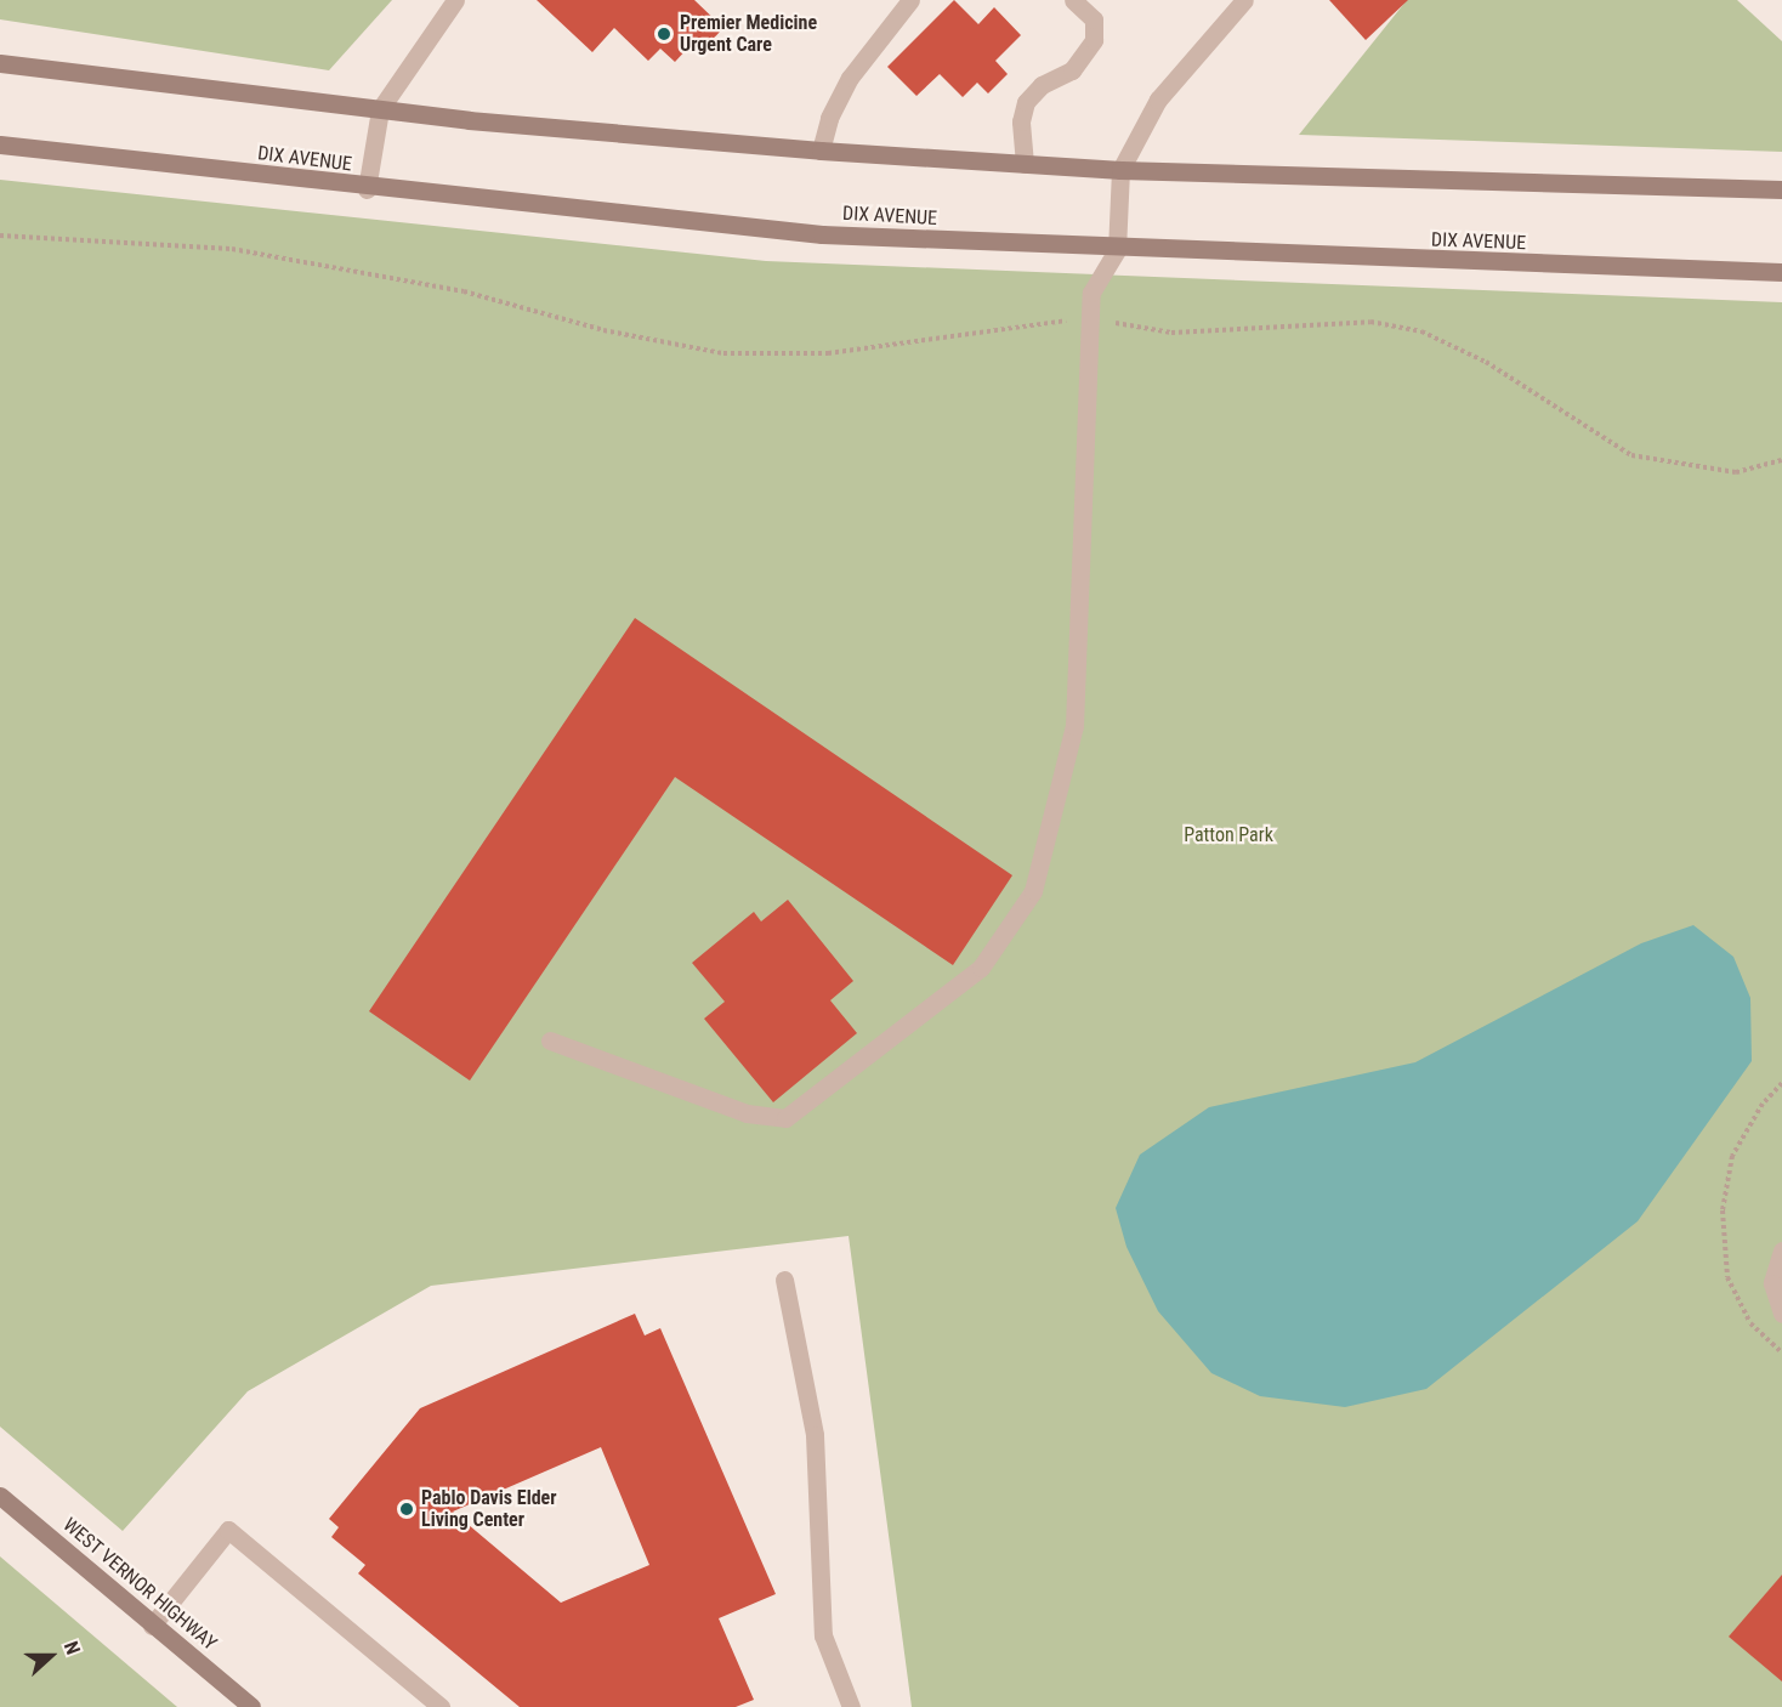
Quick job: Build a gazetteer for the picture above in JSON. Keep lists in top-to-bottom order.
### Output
{
  "streets": {
    "street": ["DIX AVENUE", "WEST VERNOR HIGHWAY"]
  },
  "parks": ["Patton Park"],
  "places": ["Premier Medicine Urgent Care", "Pablo Davis Elder Living Center"],
  "north": "right"
}
